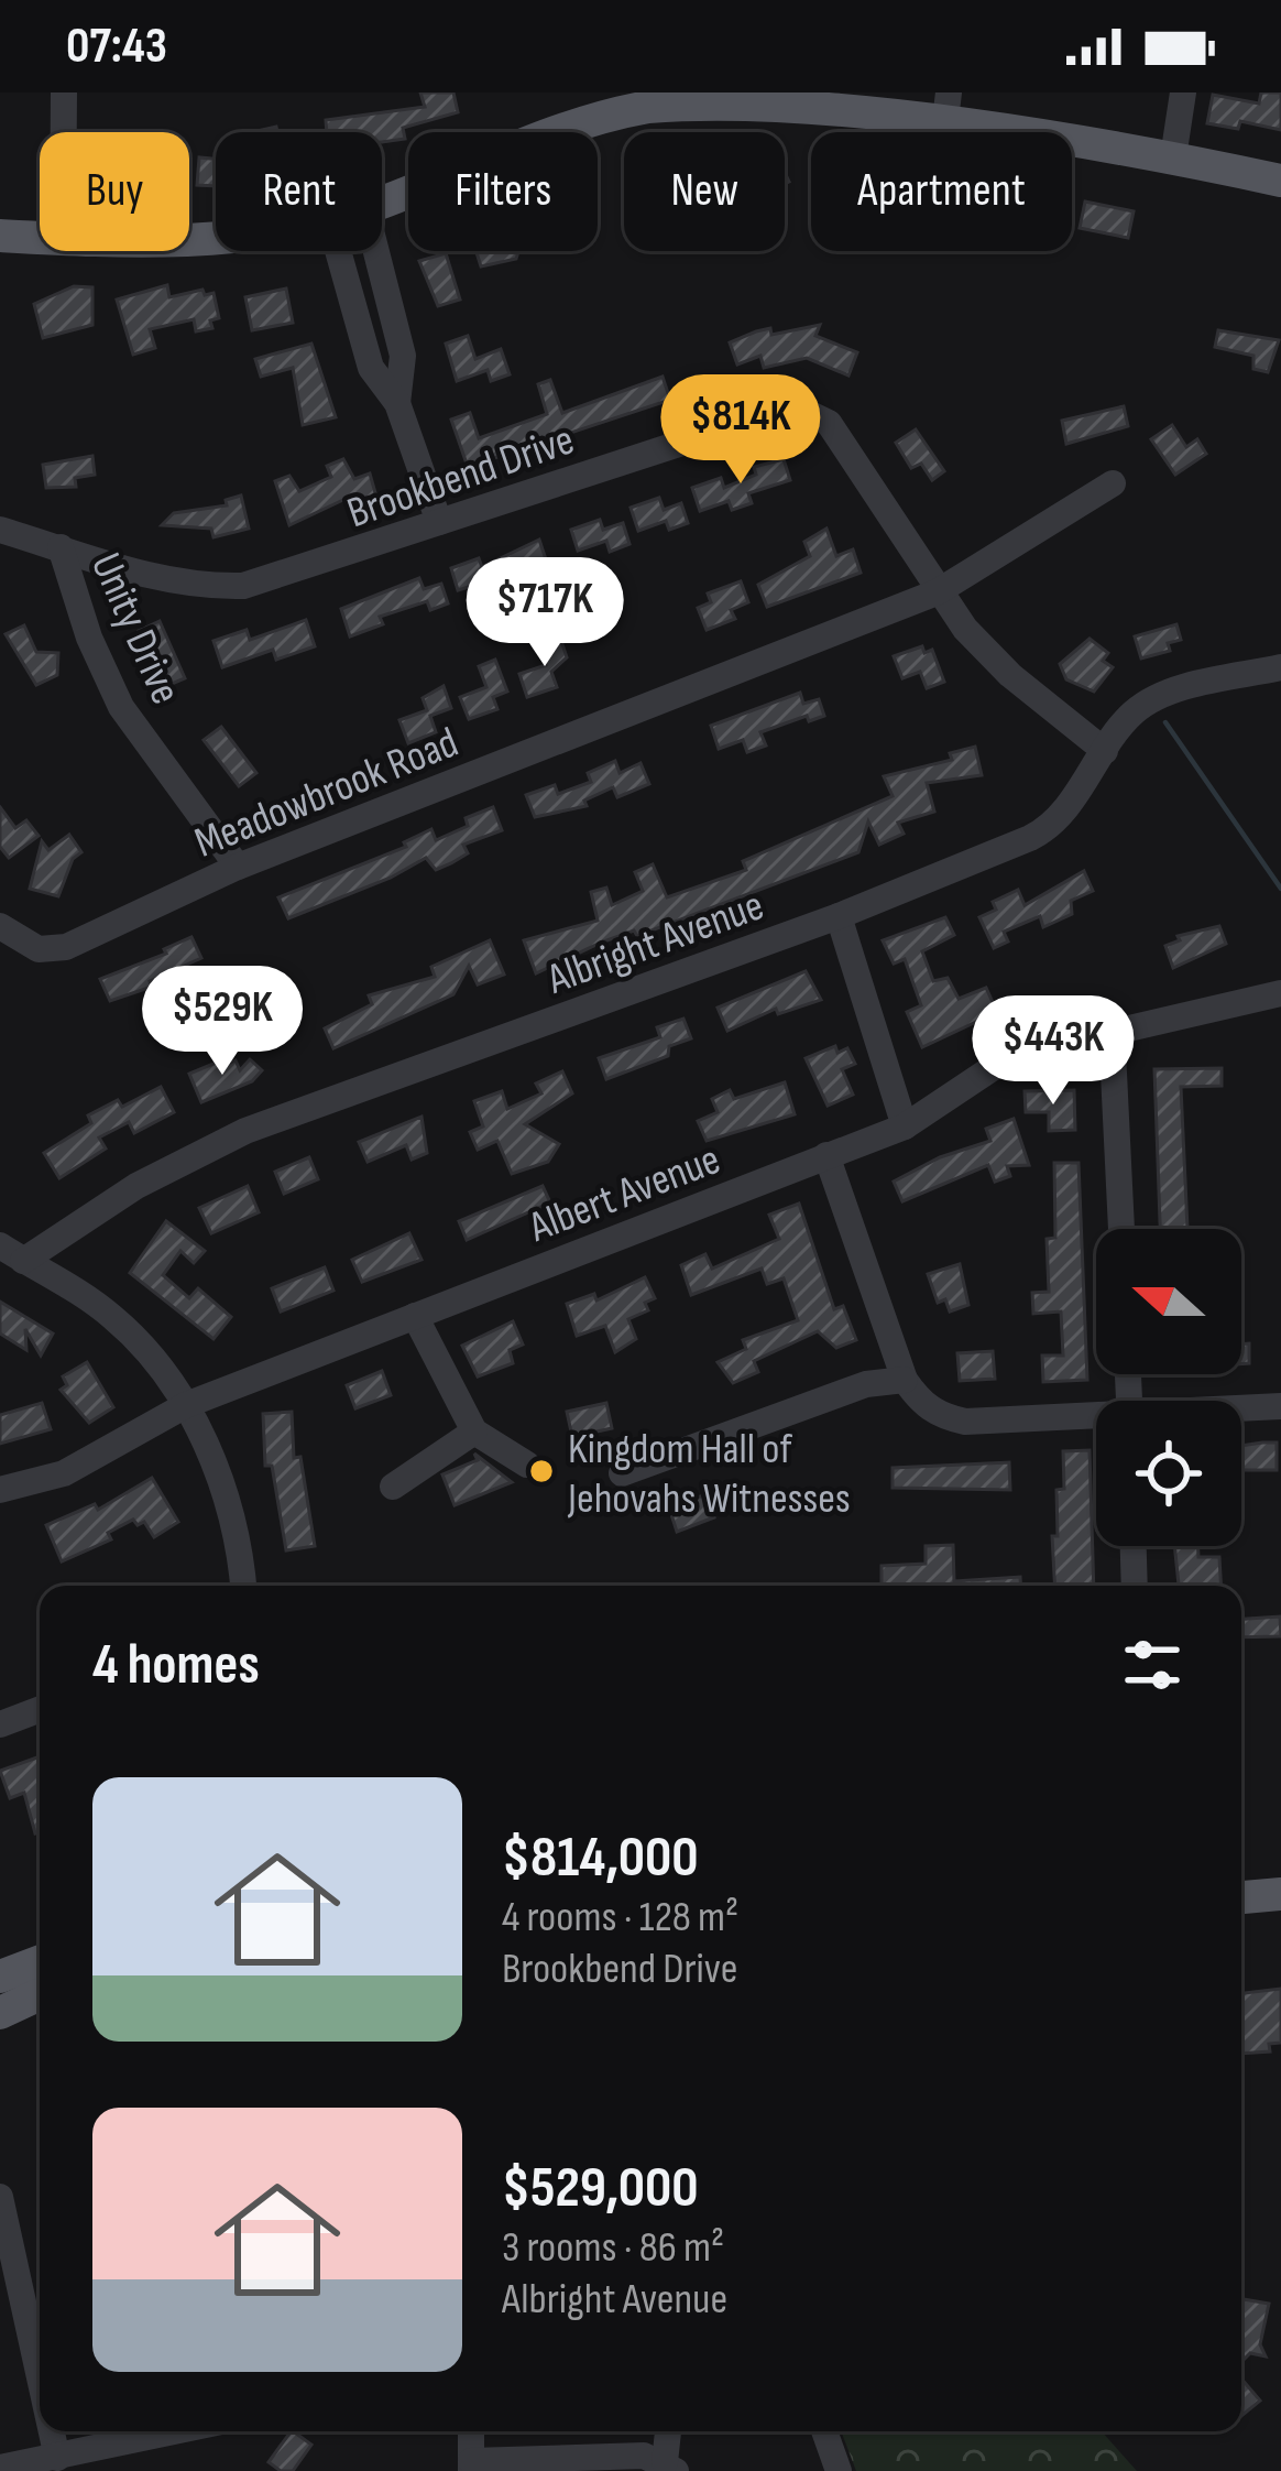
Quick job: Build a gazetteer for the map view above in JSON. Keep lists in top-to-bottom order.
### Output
{
  "streets": {
    "street": [
      "Brookbend Drive",
      "Unity Drive",
      "Meadowbrook Road",
      "Albright Avenue",
      "Albert Avenue"
    ]
  },
  "crossings": [
    ["Brookbend Drive", "Unity Drive"],
    ["Brookbend Drive", "Meadowbrook Road"],
    ["Brookbend Drive", "Albright Avenue"],
    ["Unity Drive", "Meadowbrook Road"]
  ],
  "places": ["Kingdom Hall of Jehovahs Witnesses"],
  "north": "left",
  "page": {
    "status": "07:43",
    "chip": [
      "Buy",
      "Rent",
      "Filters",
      "New",
      "Apartment"
    ],
    "price": [
      "$814K",
      "$717K",
      "$529K",
      "$443K"
    ],
    "heading": "4 homes",
    "list": [
      {
        "name": "$814,000",
        "note": "4 rooms · 128 m² · Brookbend Drive"
      },
      {
        "name": "$529,000",
        "note": "3 rooms · 86 m² · Albright Avenue"
      }
    ]
  }
}
